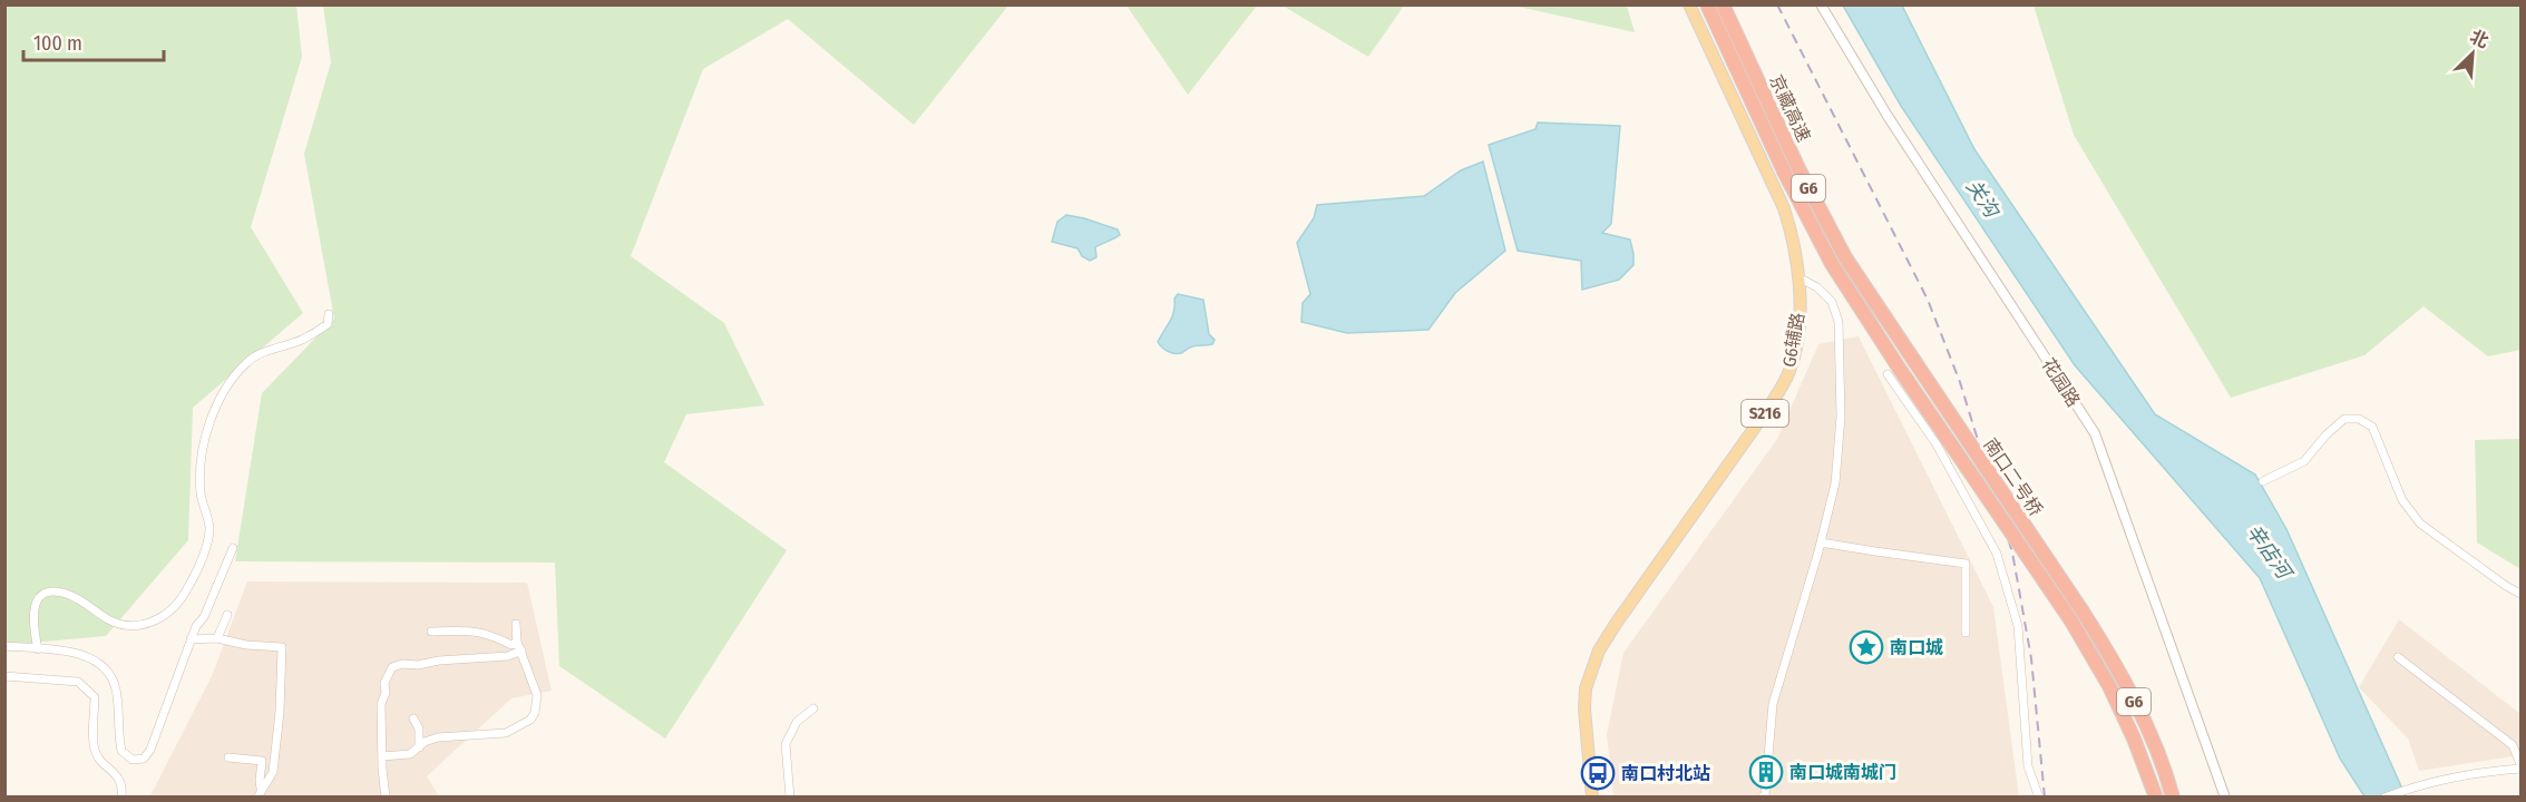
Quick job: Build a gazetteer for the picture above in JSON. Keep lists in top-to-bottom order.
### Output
{
  "streets": {
    "highway": ["京藏高速", "G6", "南口二号桥"],
    "main road": ["G6辅路", "S216"],
    "street": ["花园路"]
  },
  "crossings": [
    ["京藏高速", "南口二号桥"],
    ["G6", "南口二号桥"]
  ],
  "water": ["关沟", "辛店河"],
  "places": {
    "place": ["南口城"],
    "building": ["南口城南城门"],
    "bus stop": ["南口村北站"]
  },
  "scale_bar": "100 m",
  "north": "top right"
}
